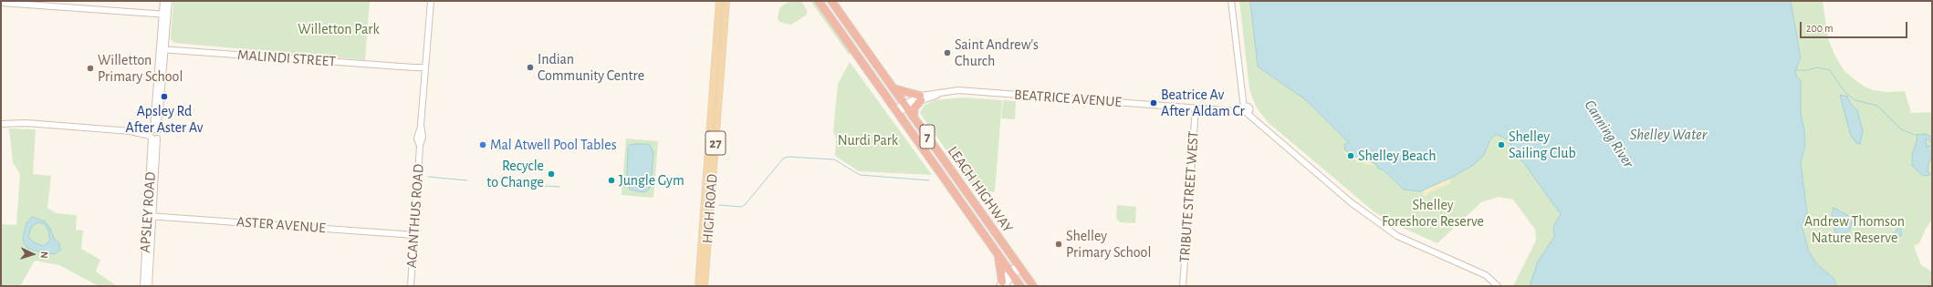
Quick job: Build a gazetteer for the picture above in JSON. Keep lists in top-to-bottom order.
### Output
{
  "streets": {
    "highway": ["7", "LEACH HIGHWAY"],
    "main road": ["27", "HIGH ROAD"],
    "street": [
      "MALINDI STREET",
      "BEATRICE AVENUE",
      "TRIBUTE STREET WEST",
      "APSLEY ROAD",
      "ACANTHUS ROAD",
      "ASTER AVENUE"
    ]
  },
  "crossings": [
    ["MALINDI STREET", "APSLEY ROAD"],
    ["MALINDI STREET", "ACANTHUS ROAD"],
    ["BEATRICE AVENUE", "LEACH HIGHWAY"],
    ["BEATRICE AVENUE", "TRIBUTE STREET WEST"],
    ["APSLEY ROAD", "ASTER AVENUE"],
    ["ACANTHUS ROAD", "ASTER AVENUE"]
  ],
  "water": ["Canning River", "Shelley Water"],
  "parks": [
    "Willetton Park",
    "Nurdi Park",
    "Shelley Foreshore Reserve",
    "Andrew Thomson Nature Reserve"
  ],
  "places": [
    "Saint Andrew's Church",
    "Indian Community Centre",
    "Willetton Primary School",
    "Apsley Rd After Aster Av",
    "Beatrice Av After Aldam Cr",
    "Mal Atwell Pool Tables",
    "Shelley Sailing Club",
    "Shelley Beach",
    "Recycle to Change",
    "Jungle Gym",
    "Shelley Primary School"
  ],
  "scale_bar": "200 m",
  "north": "right"
}
